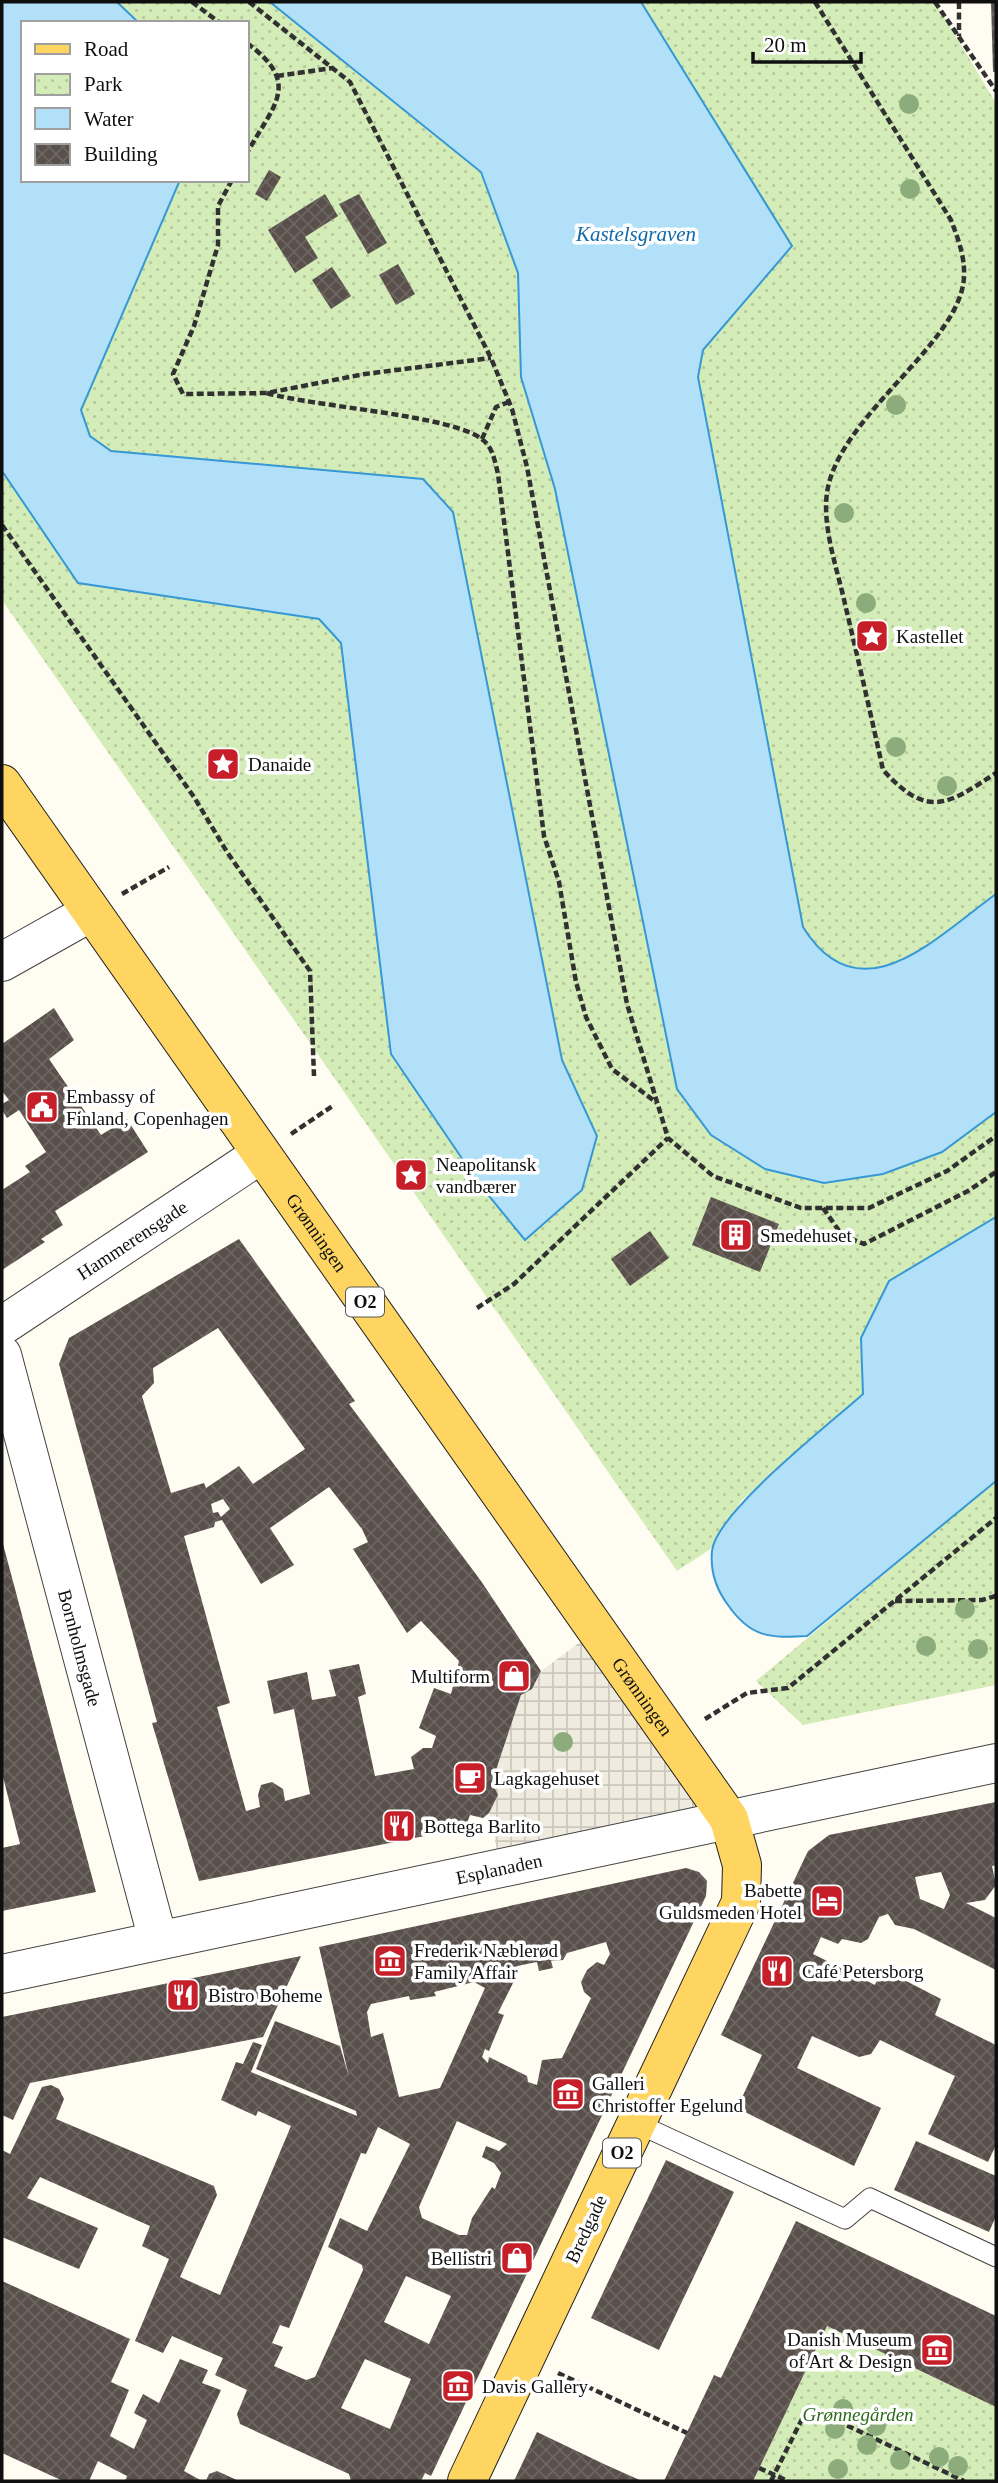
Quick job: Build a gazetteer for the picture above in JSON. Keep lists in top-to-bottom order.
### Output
{
  "streets": {
    "main road": ["Grønningen", "O2", "Bredgade"],
    "street": ["Hammerensgade", "Bornholmsgade", "Esplanaden"]
  },
  "crossings": [
    ["Grønningen", "Hammerensgade"],
    ["Grønningen", "Esplanaden"],
    ["Grønningen", "Bredgade"],
    ["Bornholmsgade", "Esplanaden"],
    ["Esplanaden", "Bredgade"]
  ],
  "water": ["Kastelsgraven"],
  "parks": ["Grønnegården"],
  "places": {
    "place": ["Kastellet", "Danaide", "Neapolitansk vandbærer"],
    "public building": ["Embassy of Finland, Copenhagen"],
    "building": ["Smedehuset"],
    "shop": ["Multiform", "Bellistri"],
    "cafe": ["Lagkagehuset"],
    "restaurant": ["Bottega Barlito", "Café Petersborg", "Bistro Boheme"],
    "hotel": ["Babette Guldsmeden Hotel"],
    "museum": [
      "Frederik Næblerød Family Affair",
      "Galleri Christoffer Egelund",
      "Danish Museum of Art & Design",
      "Davis Gallery"
    ]
  },
  "legend": [
    "Road",
    "Park",
    "Water",
    "Building"
  ],
  "scale_bar": "20 m"
}
